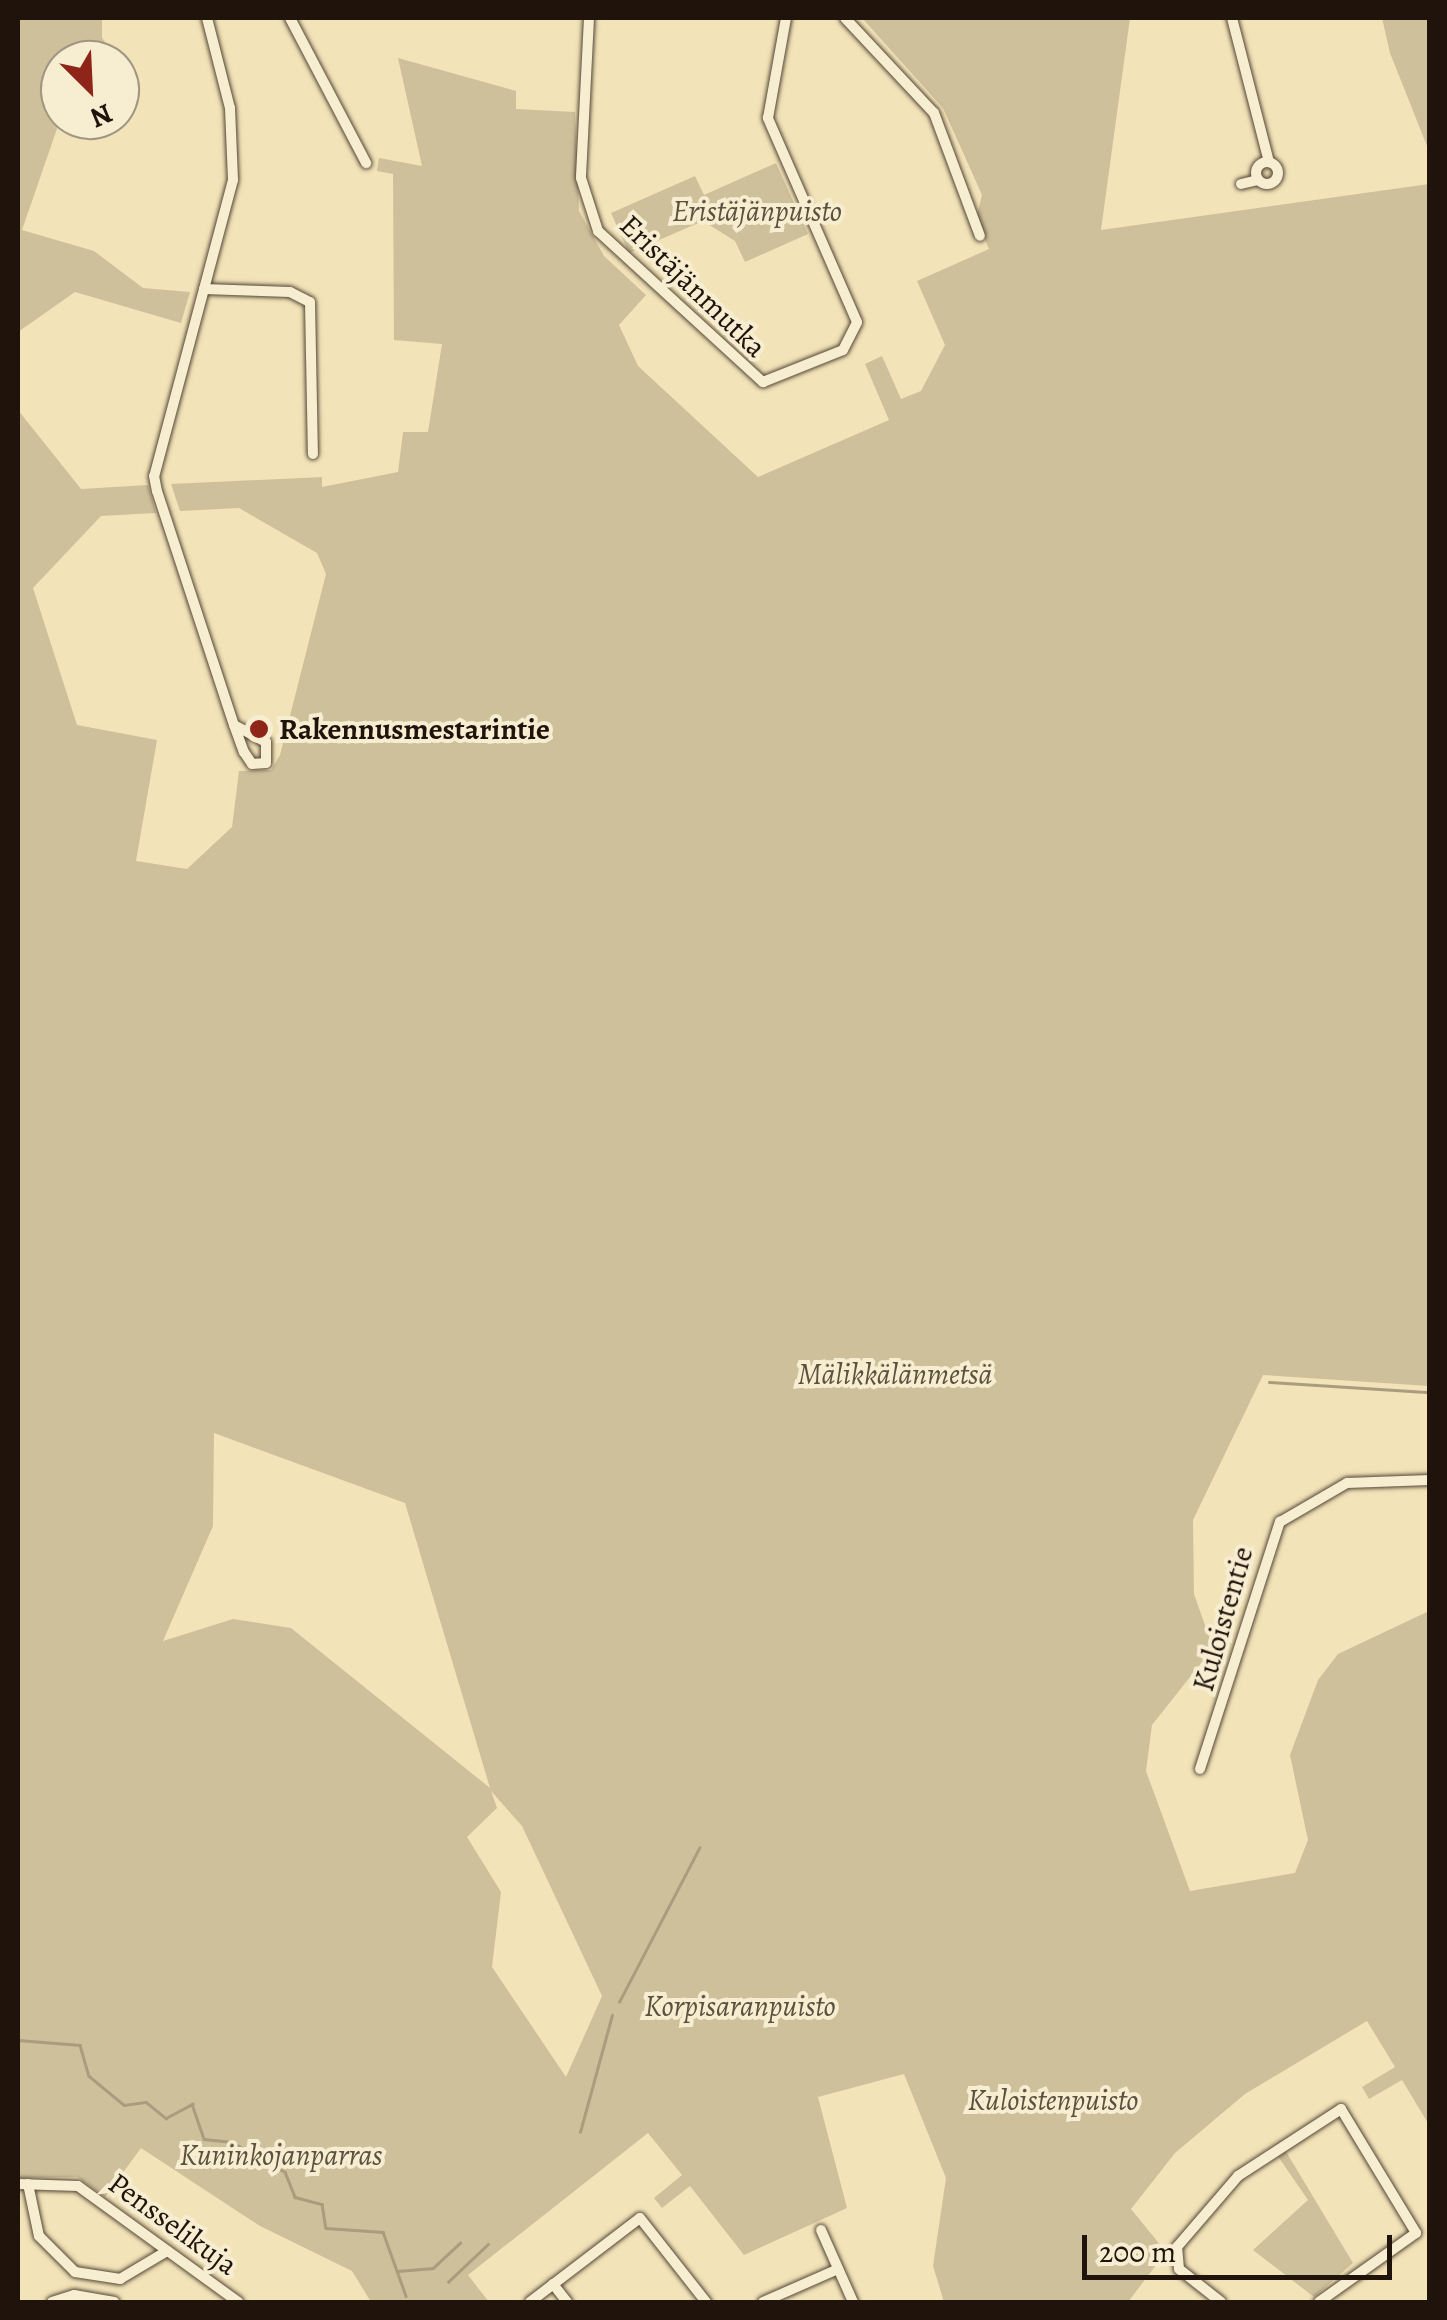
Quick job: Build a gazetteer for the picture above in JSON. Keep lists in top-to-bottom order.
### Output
{
  "streets": {
    "street": ["Eristäjänmutka", "Kuloistentie", "Pensselikuja"]
  },
  "parks": [
    "Eristäjänpuisto",
    "Mälikkälänmetsä",
    "Korpisaranpuisto",
    "Kuloistenpuisto",
    "Kuninkojanparras"
  ],
  "places": ["Rakennusmestarintie"],
  "scale_bar": "200 m",
  "north": "bottom right"
}
